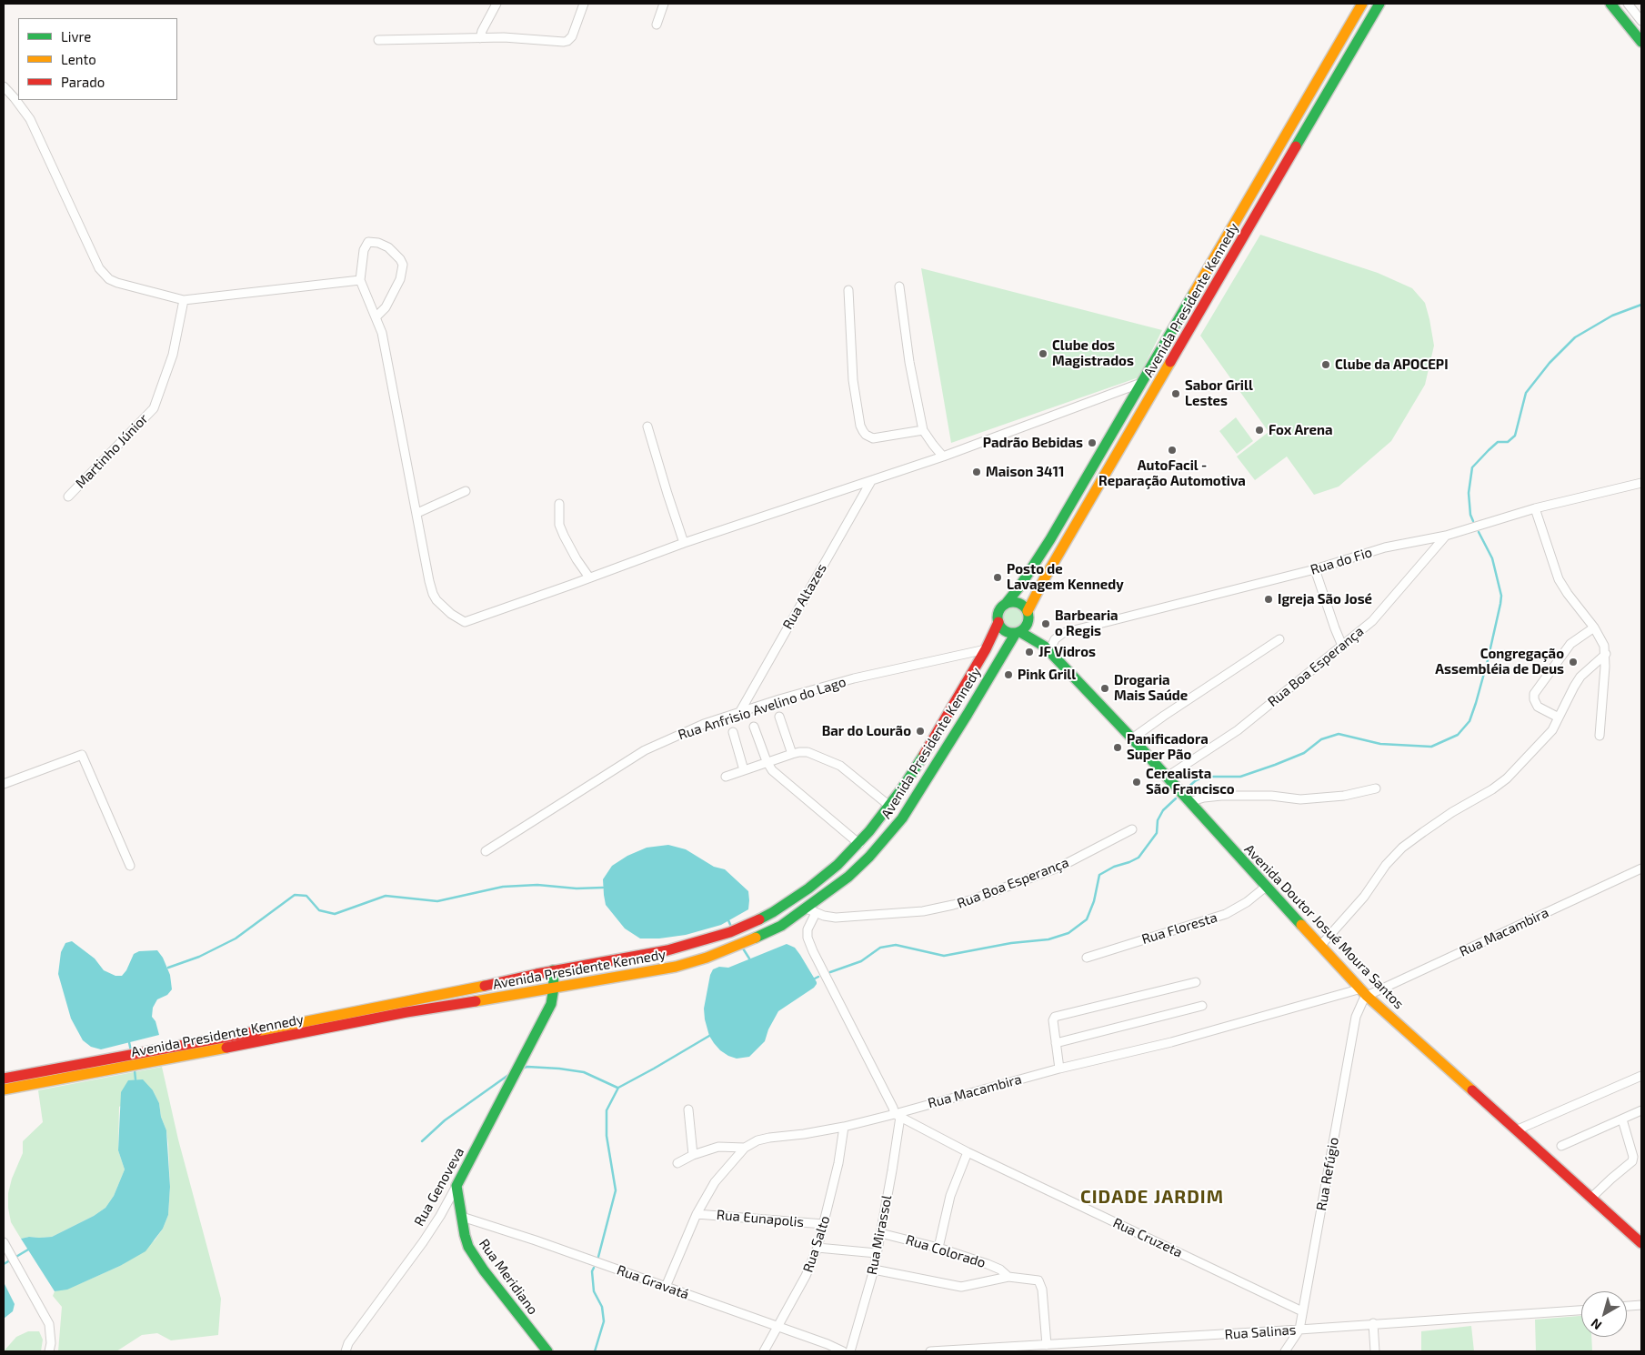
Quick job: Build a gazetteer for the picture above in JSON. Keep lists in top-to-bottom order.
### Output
{
  "streets": {
    "main road": [
      "Avenida Presidente Kennedy",
      "Avenida Doutor Josué Moura Santos",
      "Rua Genoveva",
      "Rua Meridiano"
    ],
    "street": [
      "Martinho Júnior",
      "Rua do Fio",
      "Rua Altazes",
      "Rua Boa Esperança",
      "Rua Anfrisio Avelino do Lago",
      "Rua Floresta",
      "Rua Macambira",
      "Rua Refúgio",
      "Rua Eunapolis",
      "Rua Mirassol",
      "Rua Cruzeta",
      "Rua Salto",
      "Rua Colorado",
      "Rua Gravatá",
      "Rua Salinas"
    ]
  },
  "crossings": [
    ["Avenida Presidente Kennedy", "Rua Boa Esperança"],
    ["Avenida Presidente Kennedy", "Rua Anfrisio Avelino do Lago"],
    ["Avenida Presidente Kennedy", "Rua Genoveva"],
    ["Rua do Fio", "Rua Boa Esperança"],
    ["Rua do Fio", "Avenida Doutor Josué Moura Santos"],
    ["Rua Altazes", "Rua Anfrisio Avelino do Lago"],
    ["Rua Boa Esperança", "Avenida Doutor Josué Moura Santos"],
    ["Avenida Doutor Josué Moura Santos", "Rua Floresta"],
    ["Avenida Doutor Josué Moura Santos", "Rua Macambira"],
    ["Avenida Doutor Josué Moura Santos", "Rua Refúgio"],
    ["Rua Macambira", "Rua Refúgio"],
    ["Rua Macambira", "Rua Eunapolis"],
    ["Rua Macambira", "Rua Mirassol"],
    ["Rua Macambira", "Rua Cruzeta"],
    ["Rua Macambira", "Rua Salto"],
    ["Rua Macambira", "Rua Gravatá"],
    ["Rua Refúgio", "Rua Cruzeta"],
    ["Rua Refúgio", "Rua Salinas"],
    ["Rua Genoveva", "Rua Meridiano"],
    ["Rua Eunapolis", "Rua Salto"],
    ["Rua Mirassol", "Rua Cruzeta"],
    ["Rua Mirassol", "Rua Colorado"],
    ["Rua Salto", "Rua Gravatá"],
    ["Rua Meridiano", "Rua Gravatá"]
  ],
  "districts": ["CIDADE JARDIM"],
  "places": [
    "Clube dos Magistrados",
    "Clube da APOCEPI",
    "Sabor Grill Lestes",
    "Fox Arena",
    "Padrão Bebidas",
    "AutoFacil - Reparação Automotiva",
    "Maison 3411",
    "Posto de Lavagem Kennedy",
    "Igreja São José",
    "Barbearia o Regis",
    "JF Vidros",
    "Congregação Assembléia de Deus",
    "Pink Grill",
    "Drogaria Mais Saúde",
    "Bar do Lourão",
    "Panificadora Super Pão",
    "Cerealista São Francisco"
  ],
  "legend": ["Livre", "Lento", "Parado"],
  "north": "bottom left"
}
